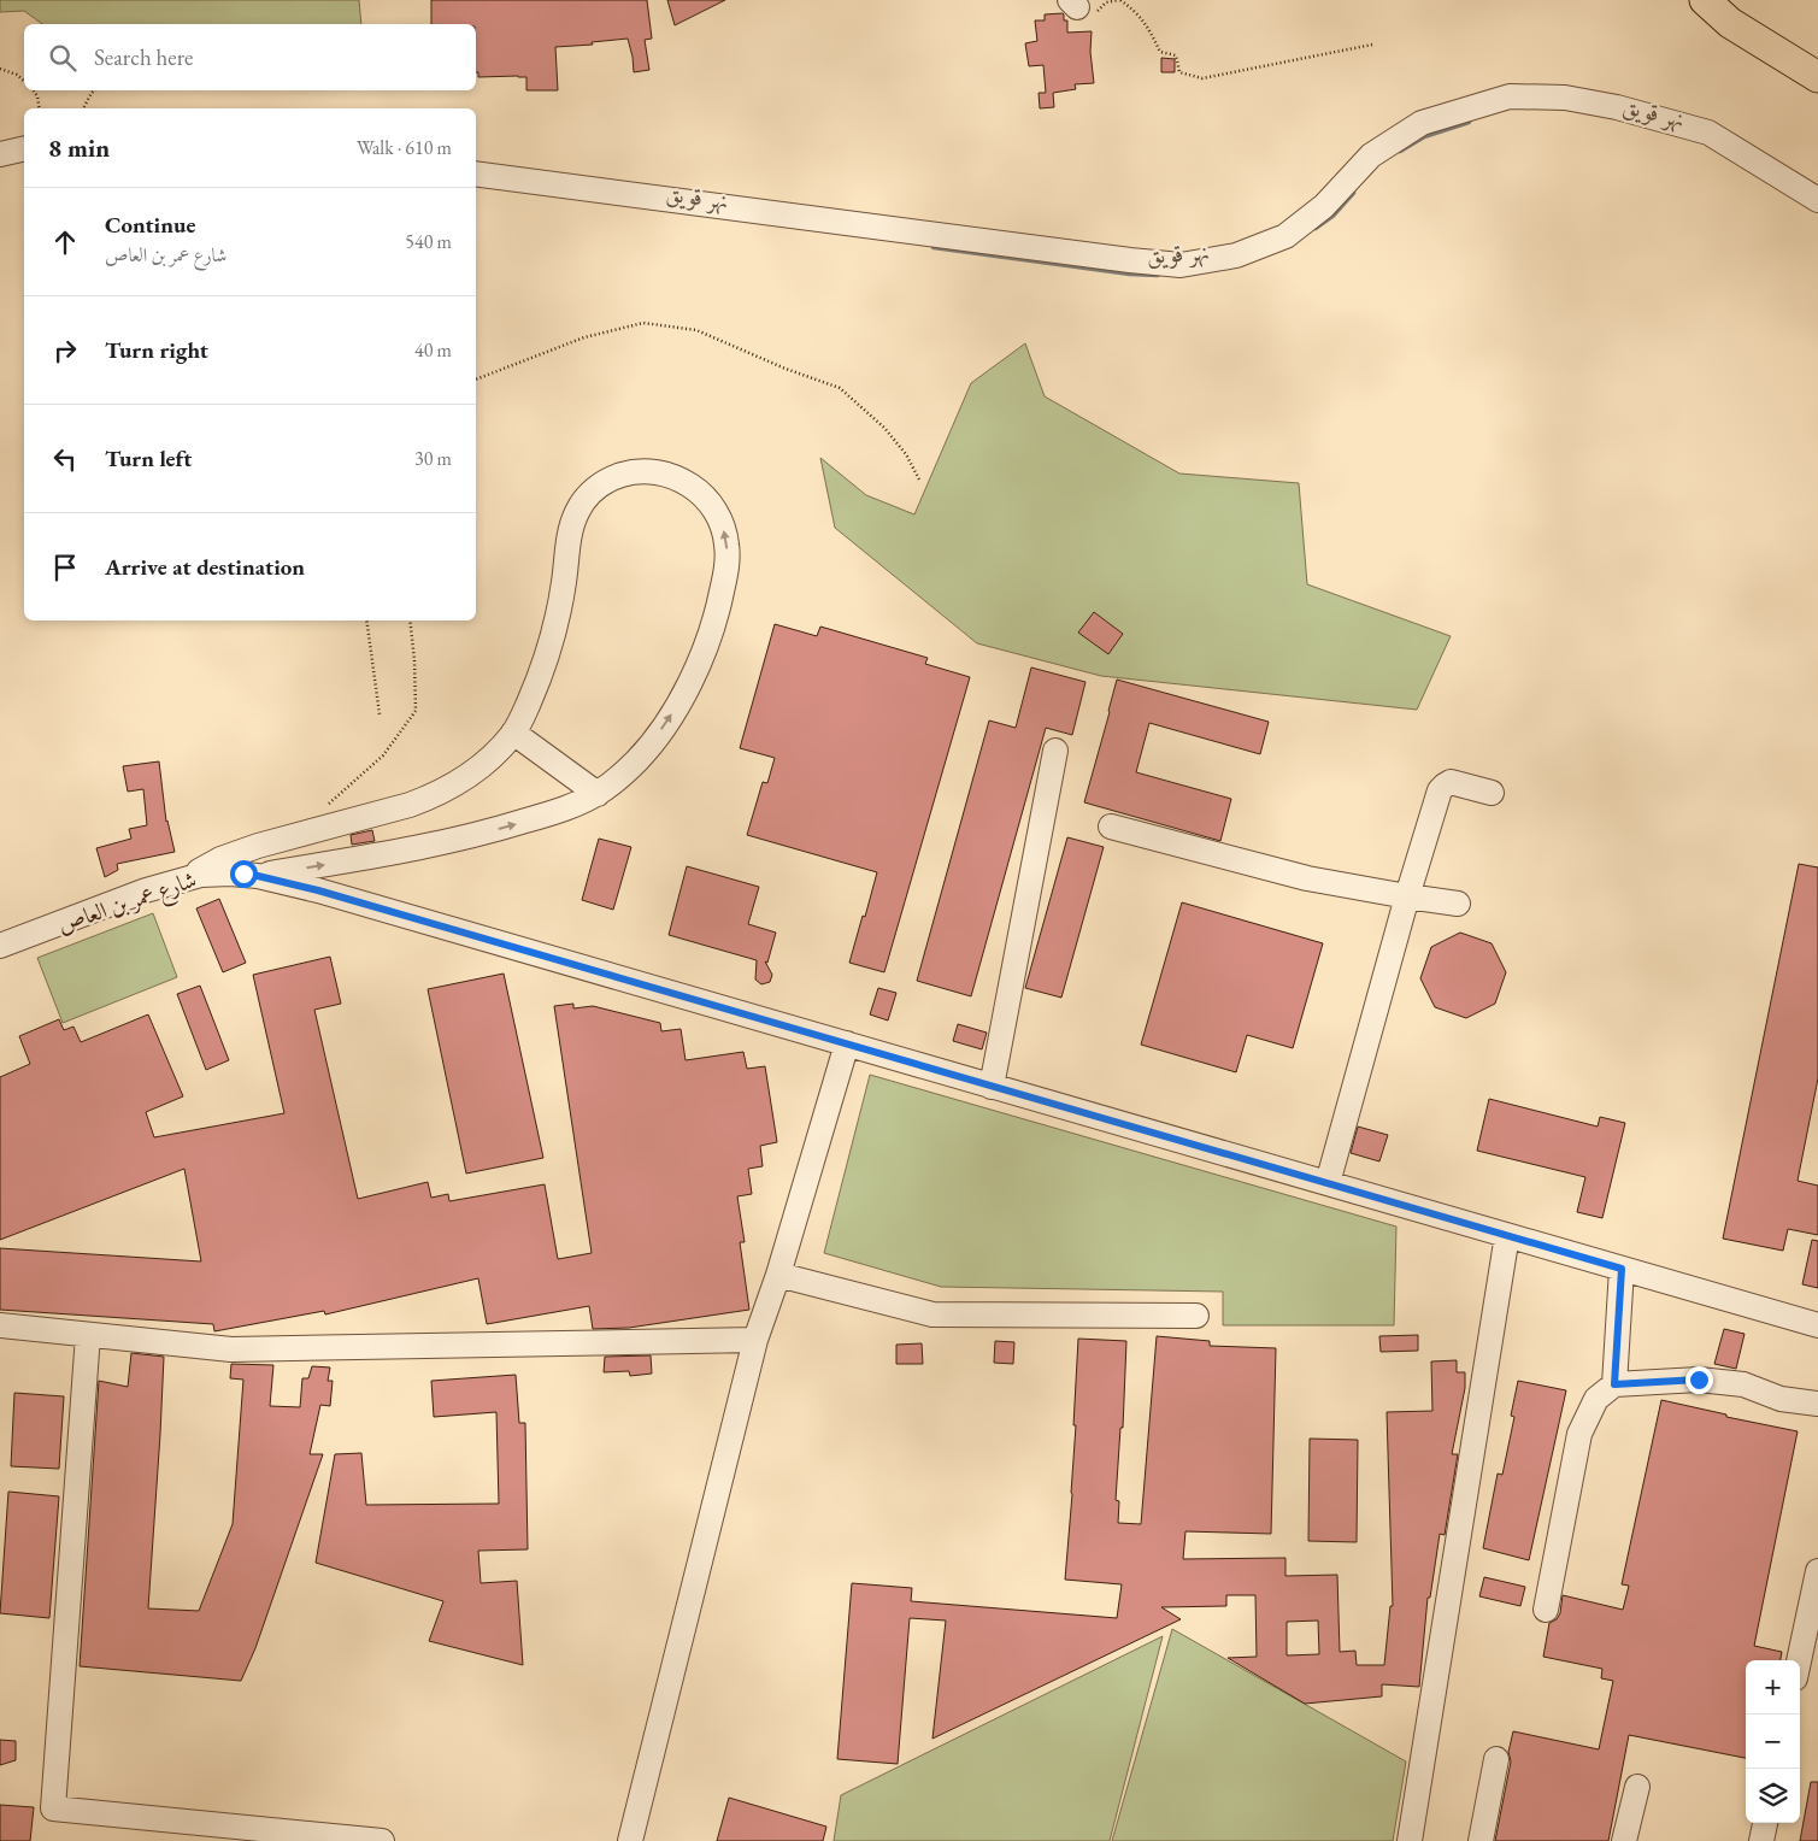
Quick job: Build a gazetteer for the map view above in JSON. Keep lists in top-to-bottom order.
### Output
{
  "streets": {
    "street": ["شارع عمر بن العاص"]
  },
  "water": ["نهر قويق"],
  "page": {
    "search": "Search here",
    "heading": ["8 min", "Walk · 610 m"],
    "list": [
      ["Continue", "شارع عمر بن العاص", "540 m"],
      ["Turn right", "40 m"],
      ["Turn left", "30 m"],
      "Arrive at destination"
    ],
    "map_buttons": ["+", "−"]
  }
}
